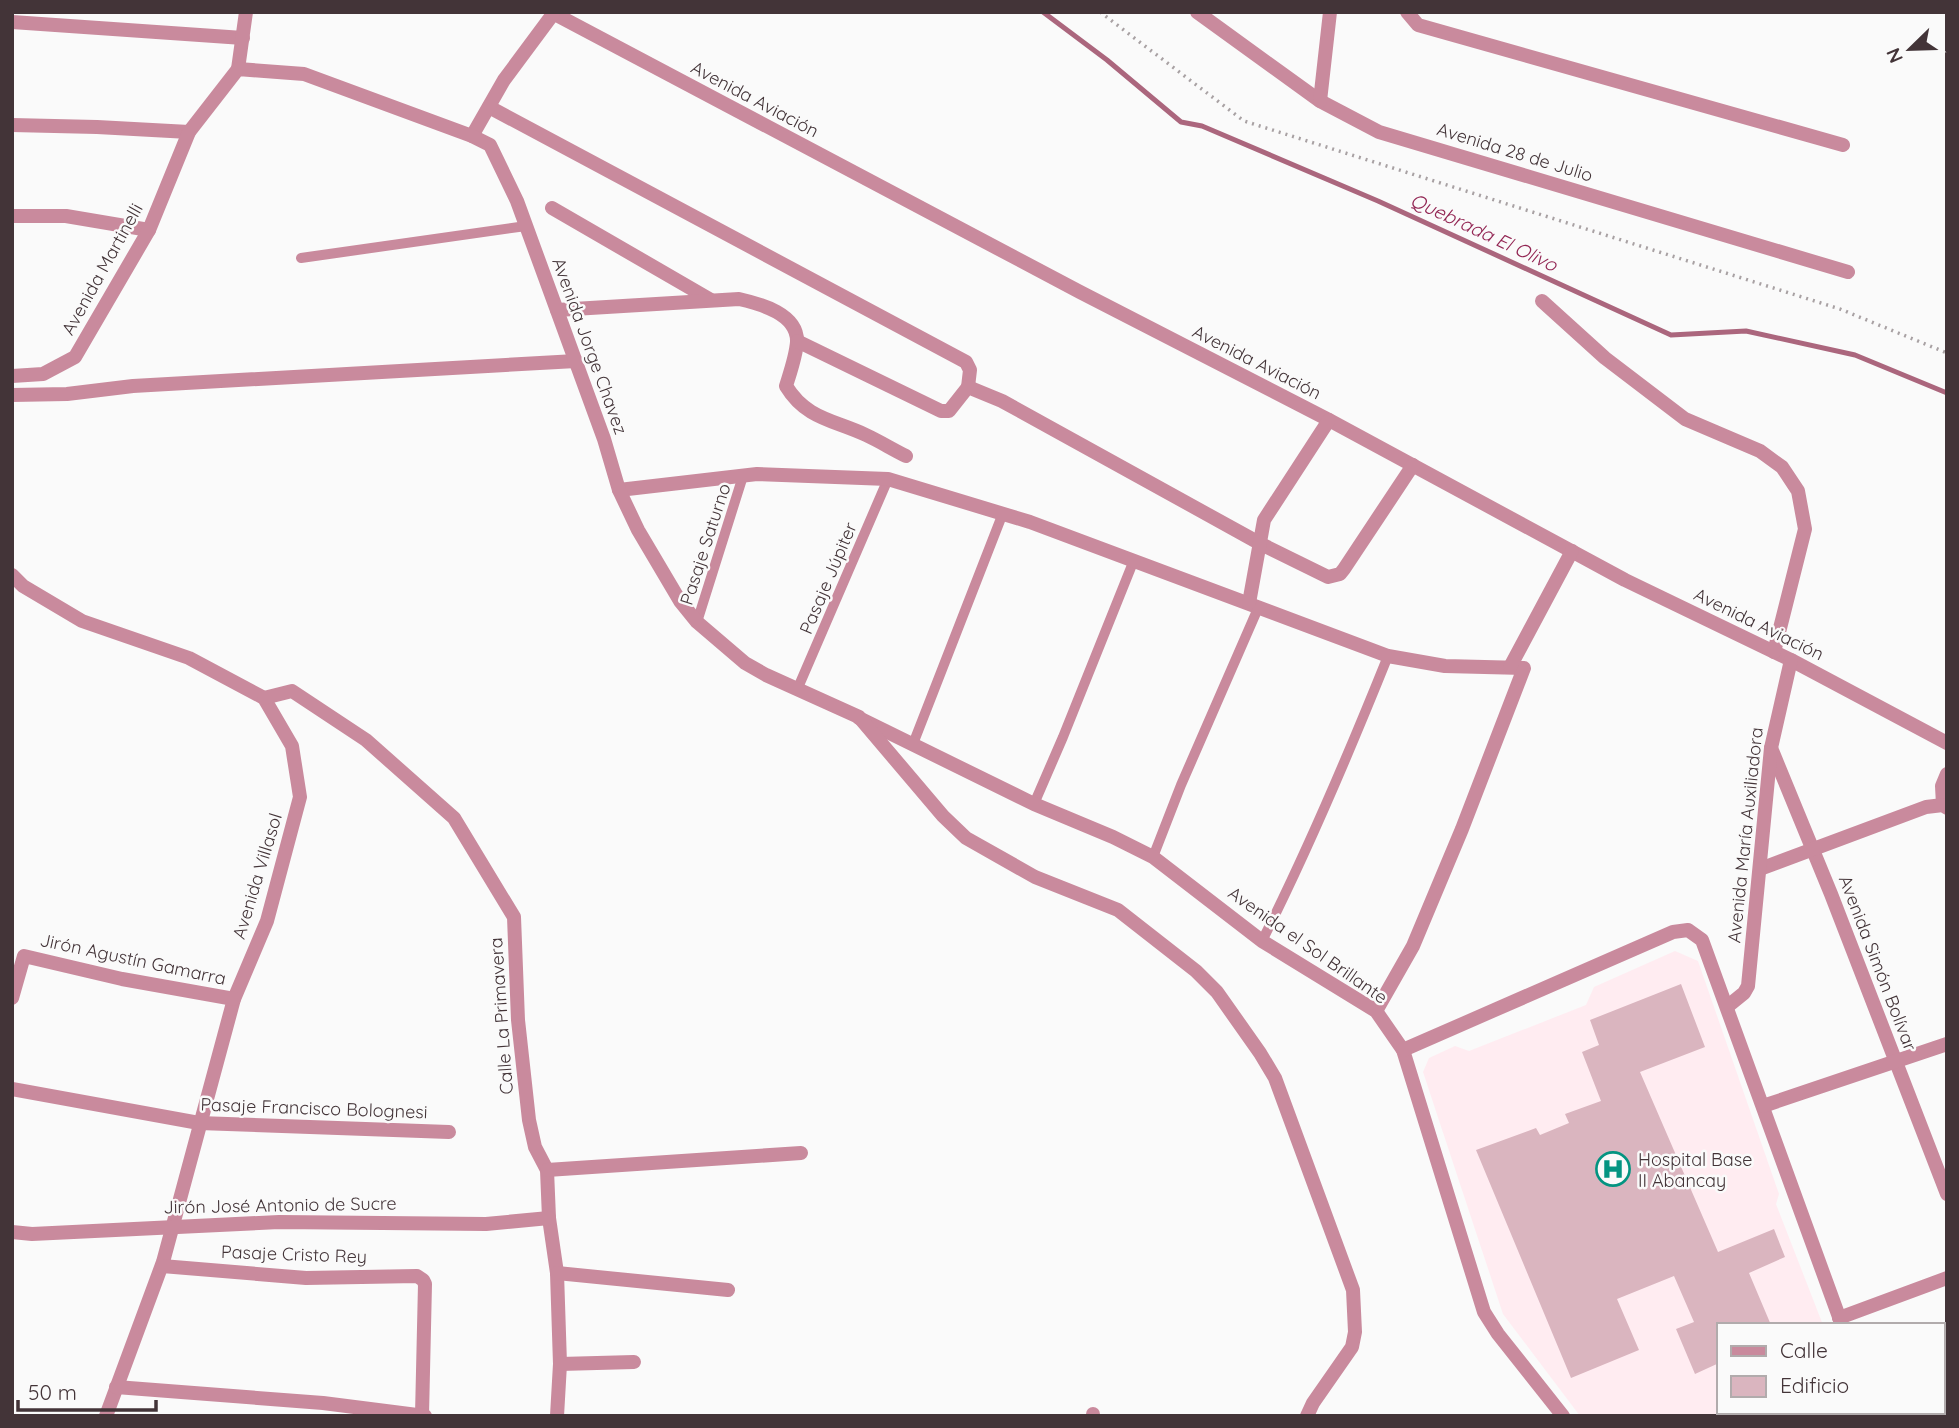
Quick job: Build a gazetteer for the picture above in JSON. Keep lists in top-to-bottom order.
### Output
{
  "streets": {
    "street": [
      "Avenida Aviación",
      "Avenida 28 de Julio",
      "Avenida Martinelli",
      "Avenida Jorge Chavez",
      "Avenida María Auxiliadora",
      "Avenida Villasol",
      "Avenida el Sol Brillante",
      "Jirón Agustín Gamarra",
      "Avenida Simón Bolívar",
      "Calle La Primavera",
      "Pasaje Francisco Bolognesi",
      "Jirón José Antonio de Sucre",
      "Pasaje Cristo Rey"
    ],
    "lane": ["Pasaje Saturno", "Pasaje Júpiter"]
  },
  "crossings": [
    ["Avenida Aviación", "Avenida María Auxiliadora"],
    ["Avenida Martinelli", "Avenida Jorge Chavez"],
    ["Avenida Jorge Chavez", "Pasaje Saturno"],
    ["Avenida Jorge Chavez", "Pasaje Júpiter"],
    ["Avenida Jorge Chavez", "Avenida el Sol Brillante"],
    ["Avenida María Auxiliadora", "Avenida el Sol Brillante"],
    ["Avenida María Auxiliadora", "Avenida Simón Bolívar"],
    ["Avenida Villasol", "Jirón Agustín Gamarra"],
    ["Avenida Villasol", "Calle La Primavera"],
    ["Avenida Villasol", "Pasaje Francisco Bolognesi"],
    ["Avenida Villasol", "Jirón José Antonio de Sucre"],
    ["Avenida Villasol", "Pasaje Cristo Rey"],
    ["Calle La Primavera", "Jirón José Antonio de Sucre"]
  ],
  "water": ["Quebrada El Olivo"],
  "places": {
    "hospital": ["Hospital Base II Abancay"]
  },
  "legend": ["Calle", "Edificio"],
  "scale_bar": "50 m",
  "north": "bottom left"
}
